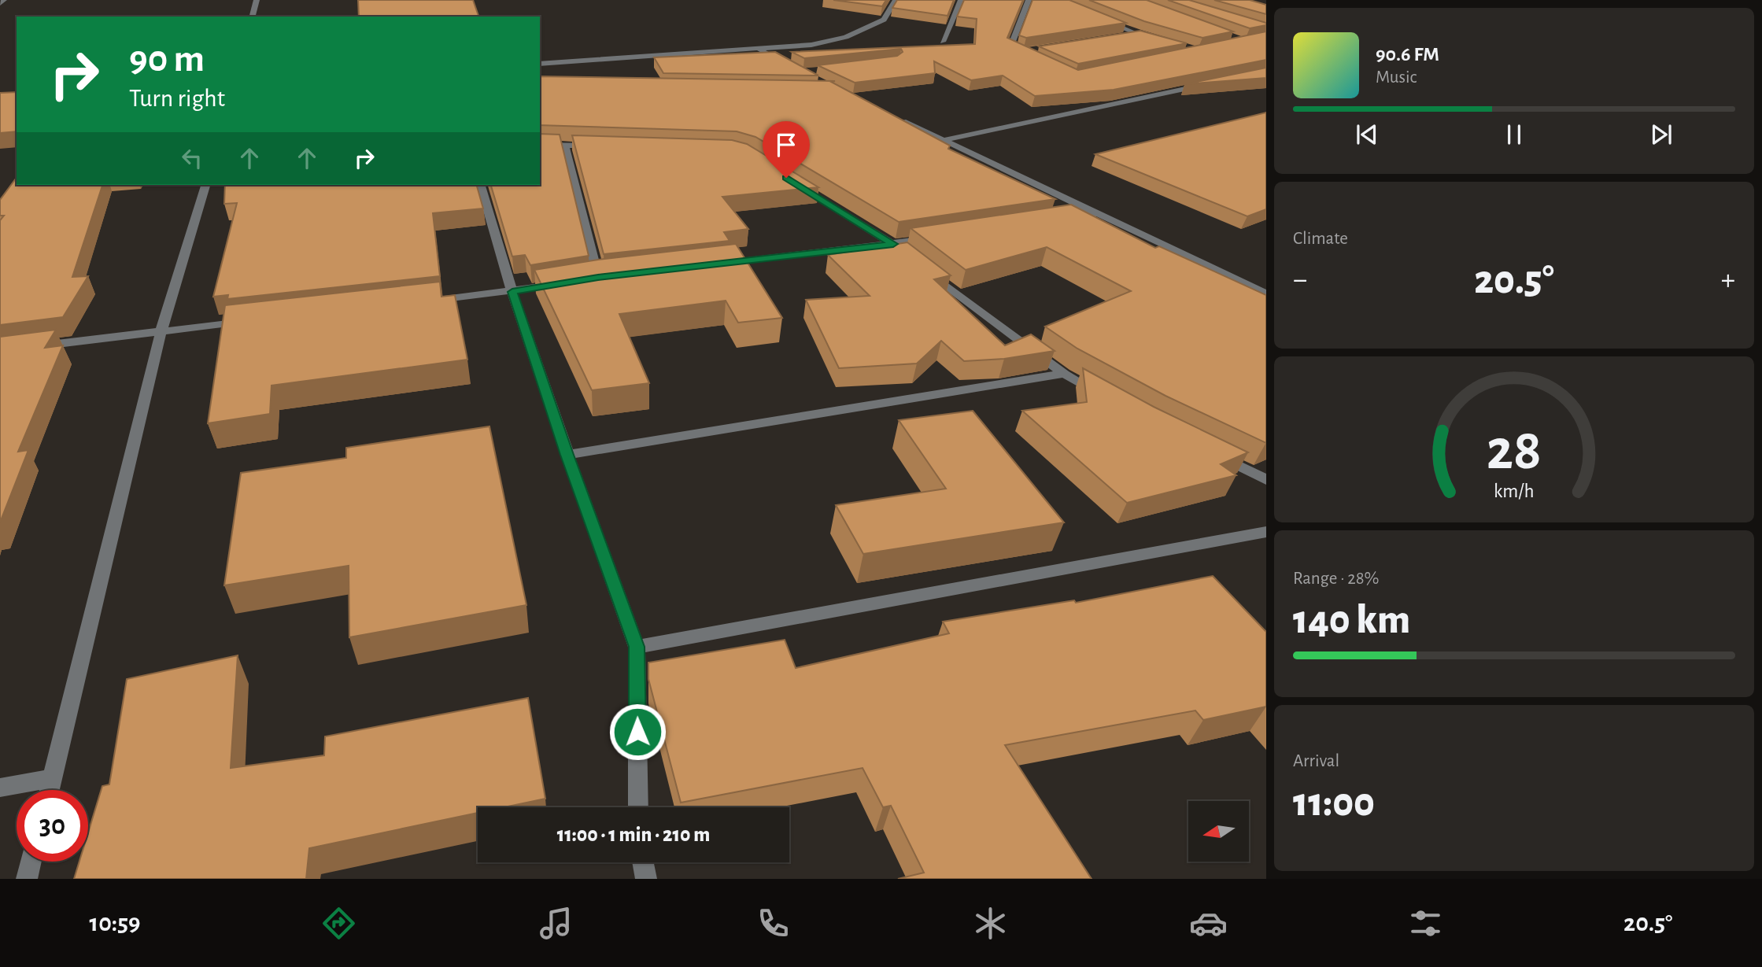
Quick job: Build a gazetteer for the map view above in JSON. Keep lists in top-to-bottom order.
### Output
{
  "north": "left",
  "page": {
    "turn": ["90 m", "Turn right"],
    "song": ["90.6 FM", "Music"],
    "tile": [
      "Climate",
      ["Range · 28%", "140 km"],
      ["Arrival", "11:00"]
    ],
    "heat": ["−", "20.5°", "+"],
    "limit": "30",
    "trip": "11:00 · 1 min · 210 m",
    "tabs": ["10:59", "20.5°"],
    "gauge": ["28", "km/h"]
  }
}
